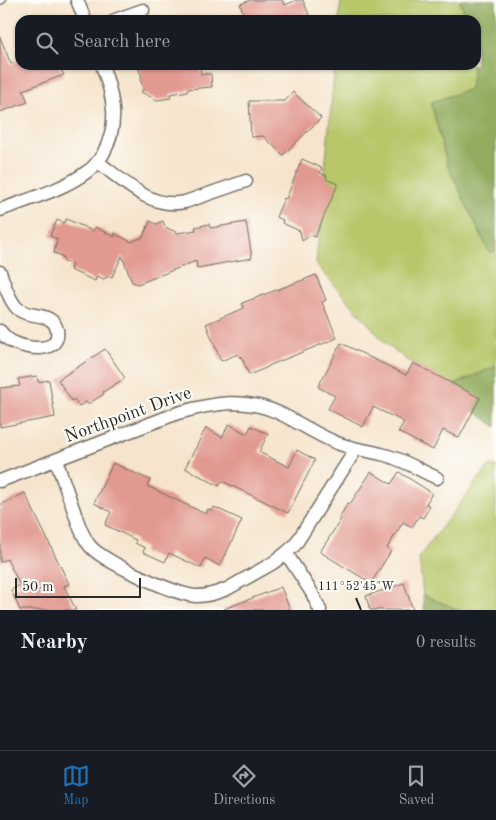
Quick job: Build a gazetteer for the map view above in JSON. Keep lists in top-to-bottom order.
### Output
{
  "streets": {
    "street": ["Northpoint Drive"]
  },
  "scale_bar": "50 m",
  "page": {
    "search": "Search here",
    "scale": "50 m",
    "heading": ["Nearby", "0 results"],
    "nav": ["Map", "Directions", "Saved"]
  },
  "coordinates": ["111°52'45\"W"]
}
